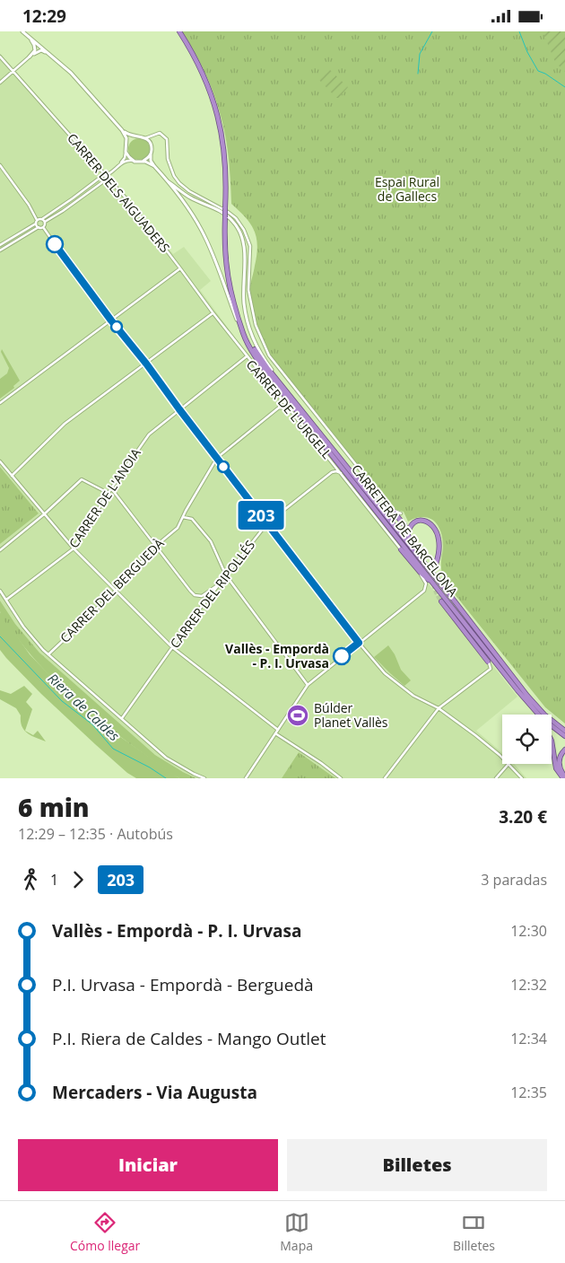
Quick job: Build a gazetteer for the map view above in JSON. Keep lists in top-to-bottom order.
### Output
{
  "streets": {
    "highway": ["CARRETERA DE BARCELONA"],
    "street": [
      "CARRER DELS AIGUADERS",
      "CARRER DE L'URGELL",
      "CARRER DE L'ANOIA",
      "CARRER DEL BERGUEDÀ",
      "CARRER DEL RIPOLLÉS"
    ]
  },
  "crossings": [
    ["CARRER DELS AIGUADERS", "CARRER DE L'URGELL"],
    ["CARRER DE L'URGELL", "CARRER DE L'ANOIA"],
    ["CARRER DE L'URGELL", "CARRER DEL RIPOLLÉS"]
  ],
  "water": ["Riera de Caldes"],
  "parks": ["Espai Rural de Gallecs"],
  "places": {
    "other": ["Vallès - Empordà - P. I. Urvasa"],
    "sports": ["Búlder Planet Vallès"]
  },
  "lines": ["bus line 203"],
  "page": {
    "status": "12:29",
    "on_map": "203",
    "heading": ["6 min", "12:29 – 12:35 · Autobús", "3.20 €"],
    "legs": ["1", "203", "3 paradas"],
    "list": [
      {
        "name": "Vallès - Empordà - P. I. Urvasa",
        "value": "12:30"
      },
      {
        "name": "P.I. Urvasa - Empordà - Berguedà",
        "value": "12:32"
      },
      {
        "name": "P.I. Riera de Caldes - Mango Outlet",
        "value": "12:34"
      },
      {
        "name": "Mercaders - Via Augusta",
        "value": "12:35"
      }
    ],
    "buttons": ["Iniciar", "Billetes"],
    "tabs": ["Cómo llegar", "Mapa", "Billetes"]
  }
}
